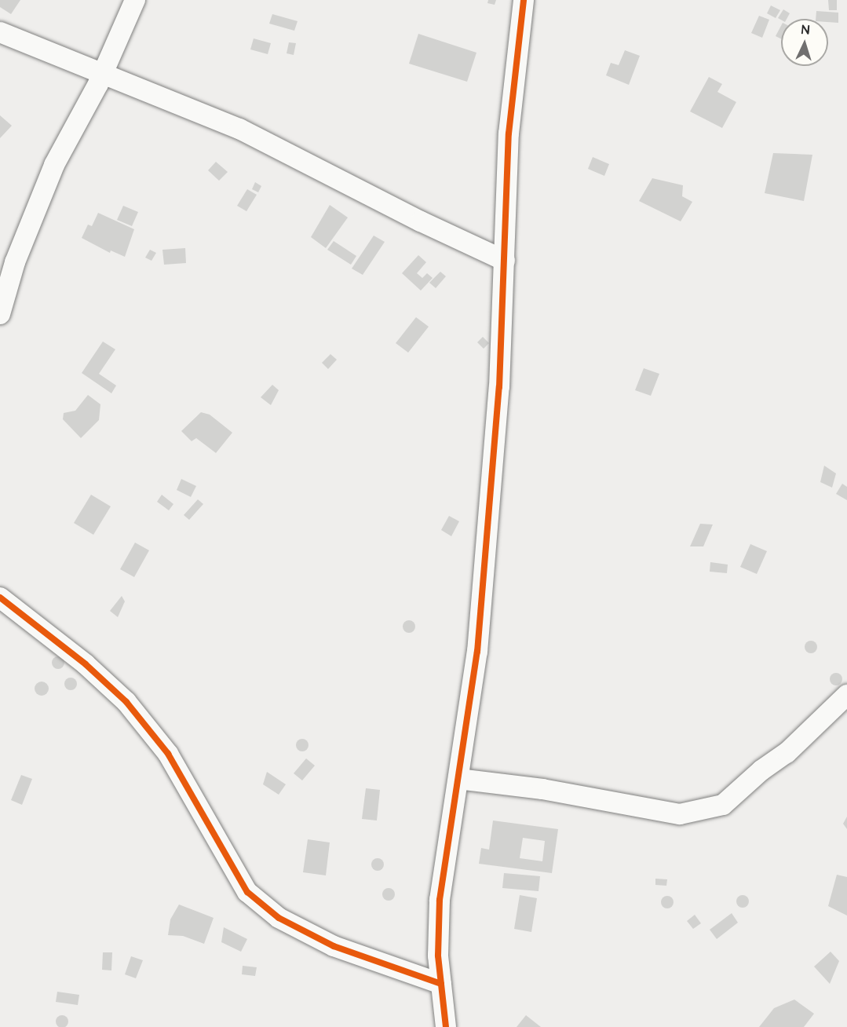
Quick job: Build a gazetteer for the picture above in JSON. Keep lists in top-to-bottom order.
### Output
{
  "north": "top"
}
